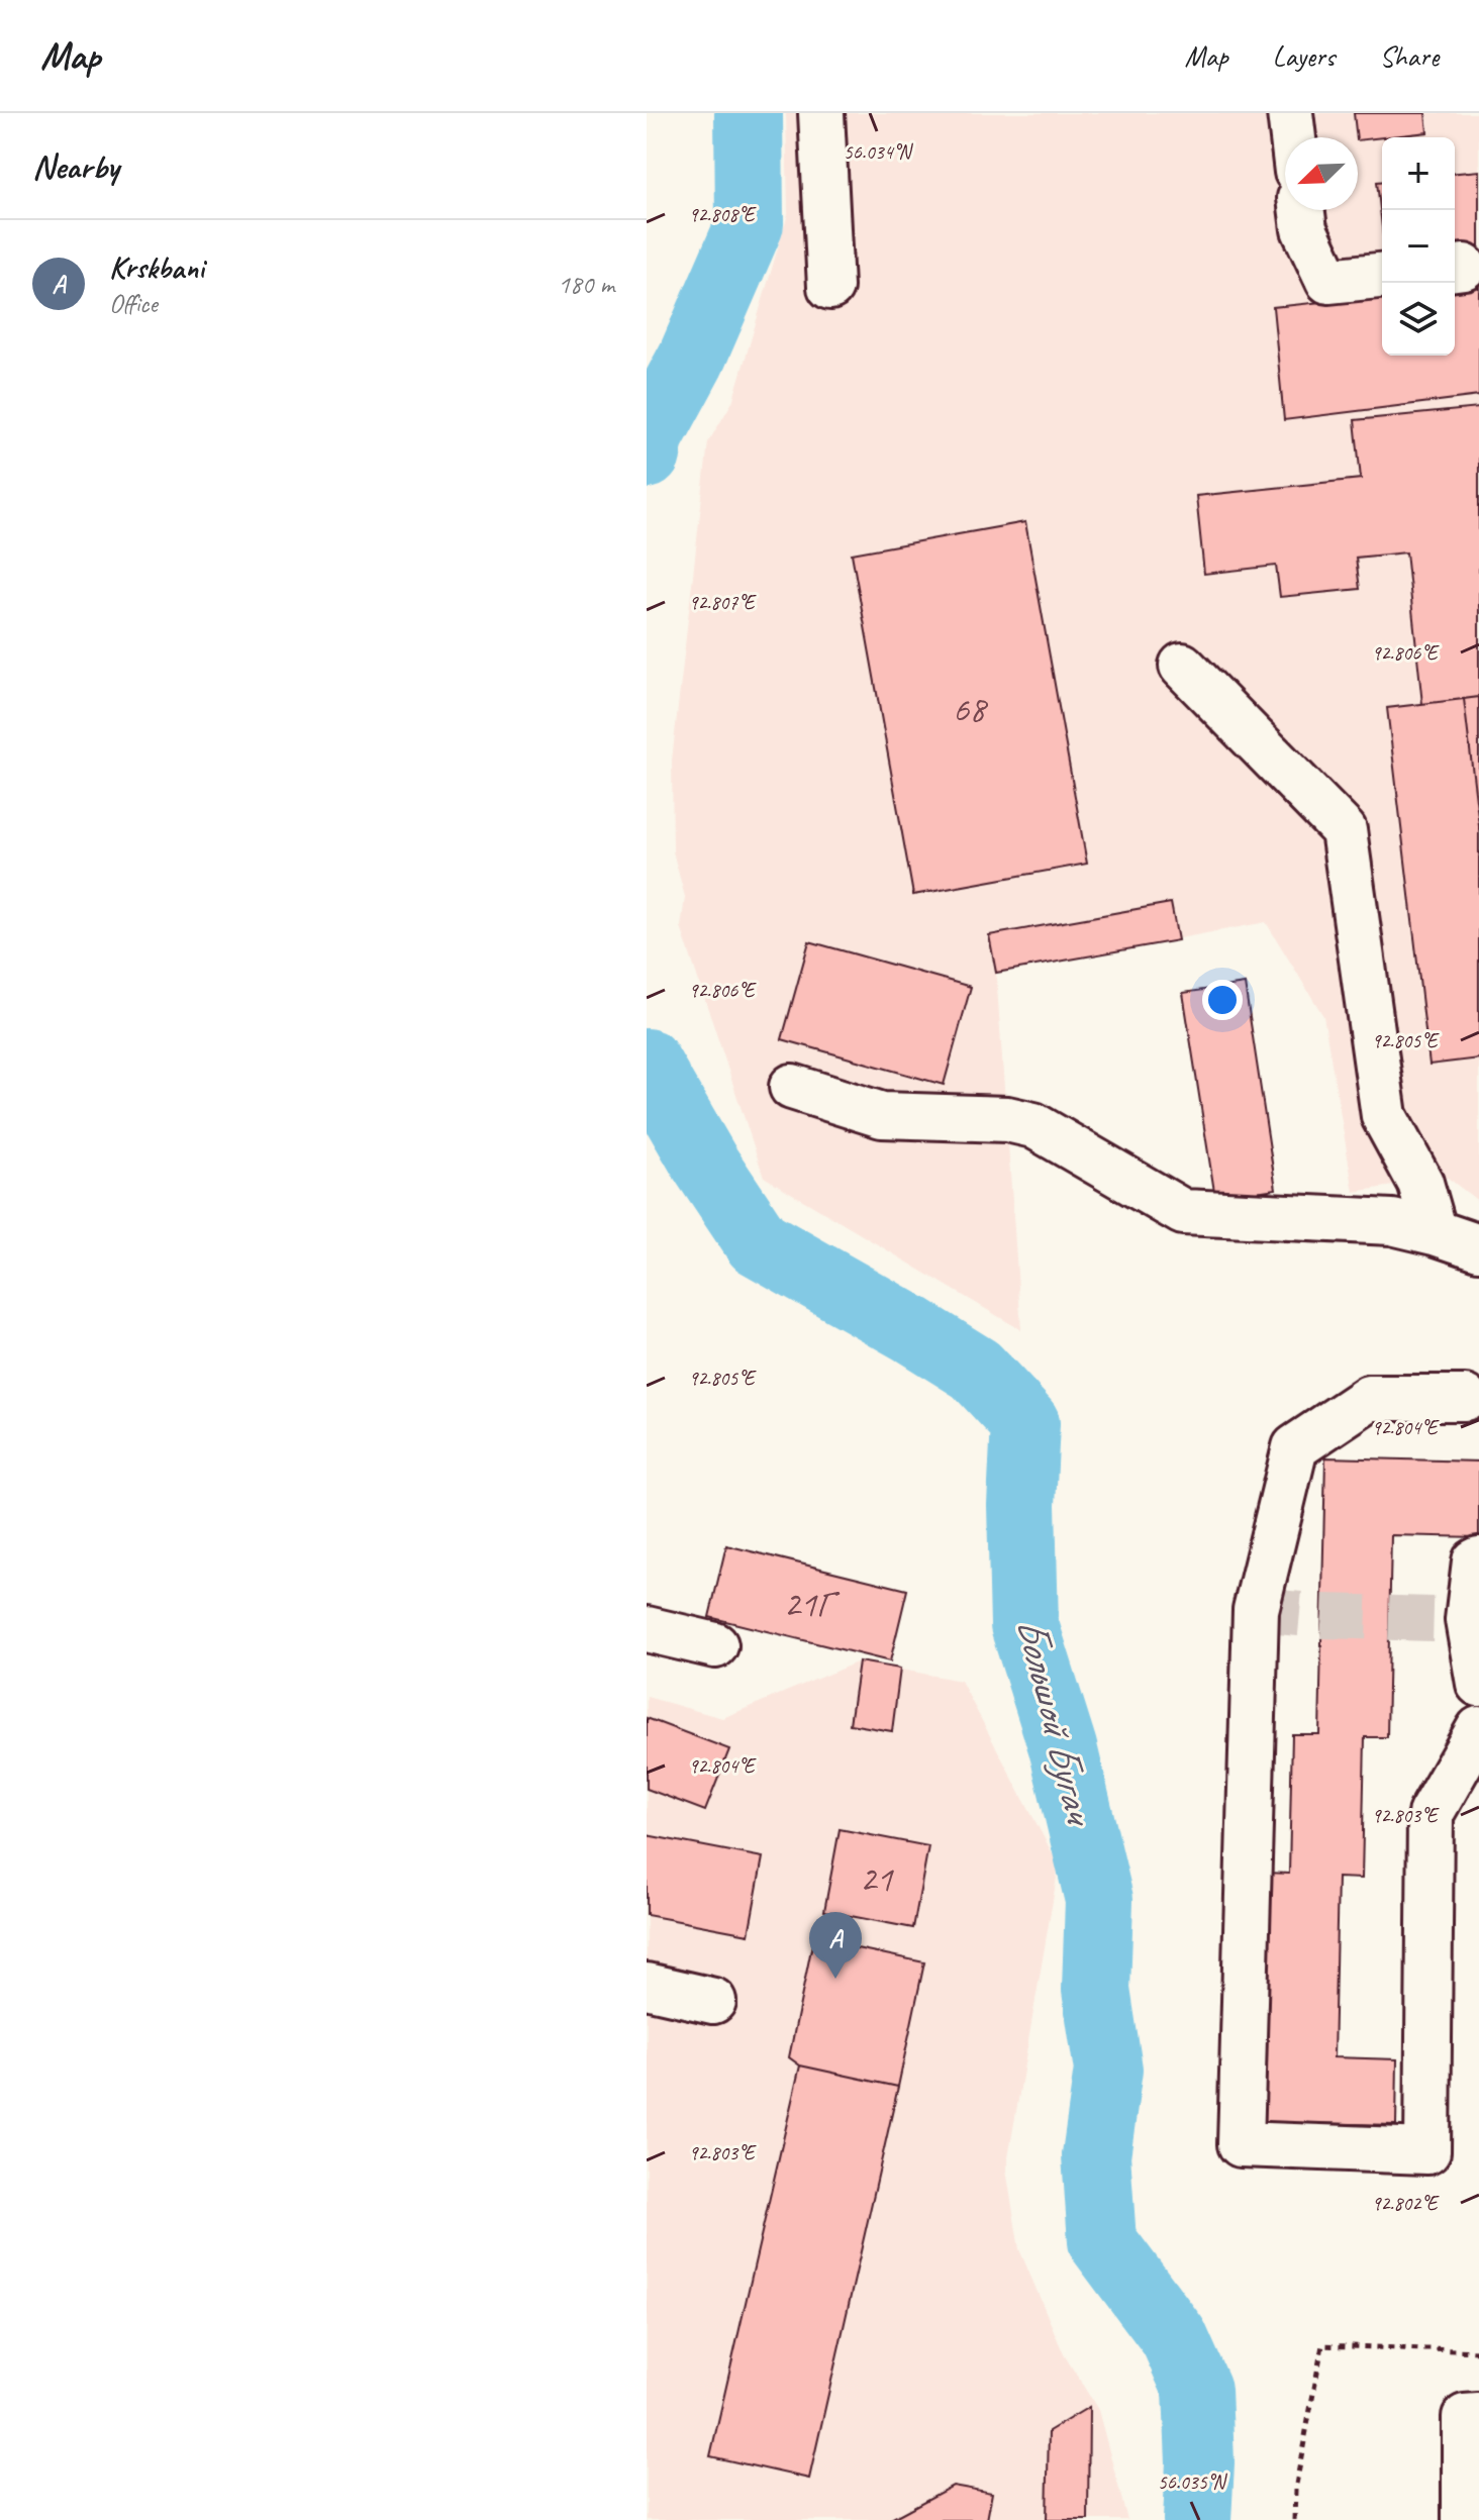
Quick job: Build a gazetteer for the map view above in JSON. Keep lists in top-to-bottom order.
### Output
{
  "water": ["Большой Бугач"],
  "house_numbers": ["68", "21Г", "21"],
  "north": "bottom left",
  "page": {
    "header": "Map",
    "nav": ["Map", "Layers", "Share"],
    "heading": "Nearby",
    "map_buttons": ["+", "−"],
    "list": [
      {
        "mark": "A",
        "name": "Krskbani",
        "note": "Office",
        "value": "180 m"
      }
    ],
    "pins": "A"
  },
  "coordinates": [
    "56.034°N",
    "92.808°E",
    "92.807°E",
    "92.806°E",
    "92.805°E",
    "92.804°E",
    "92.803°E",
    "92.802°E",
    "56.035°N"
  ]
}
